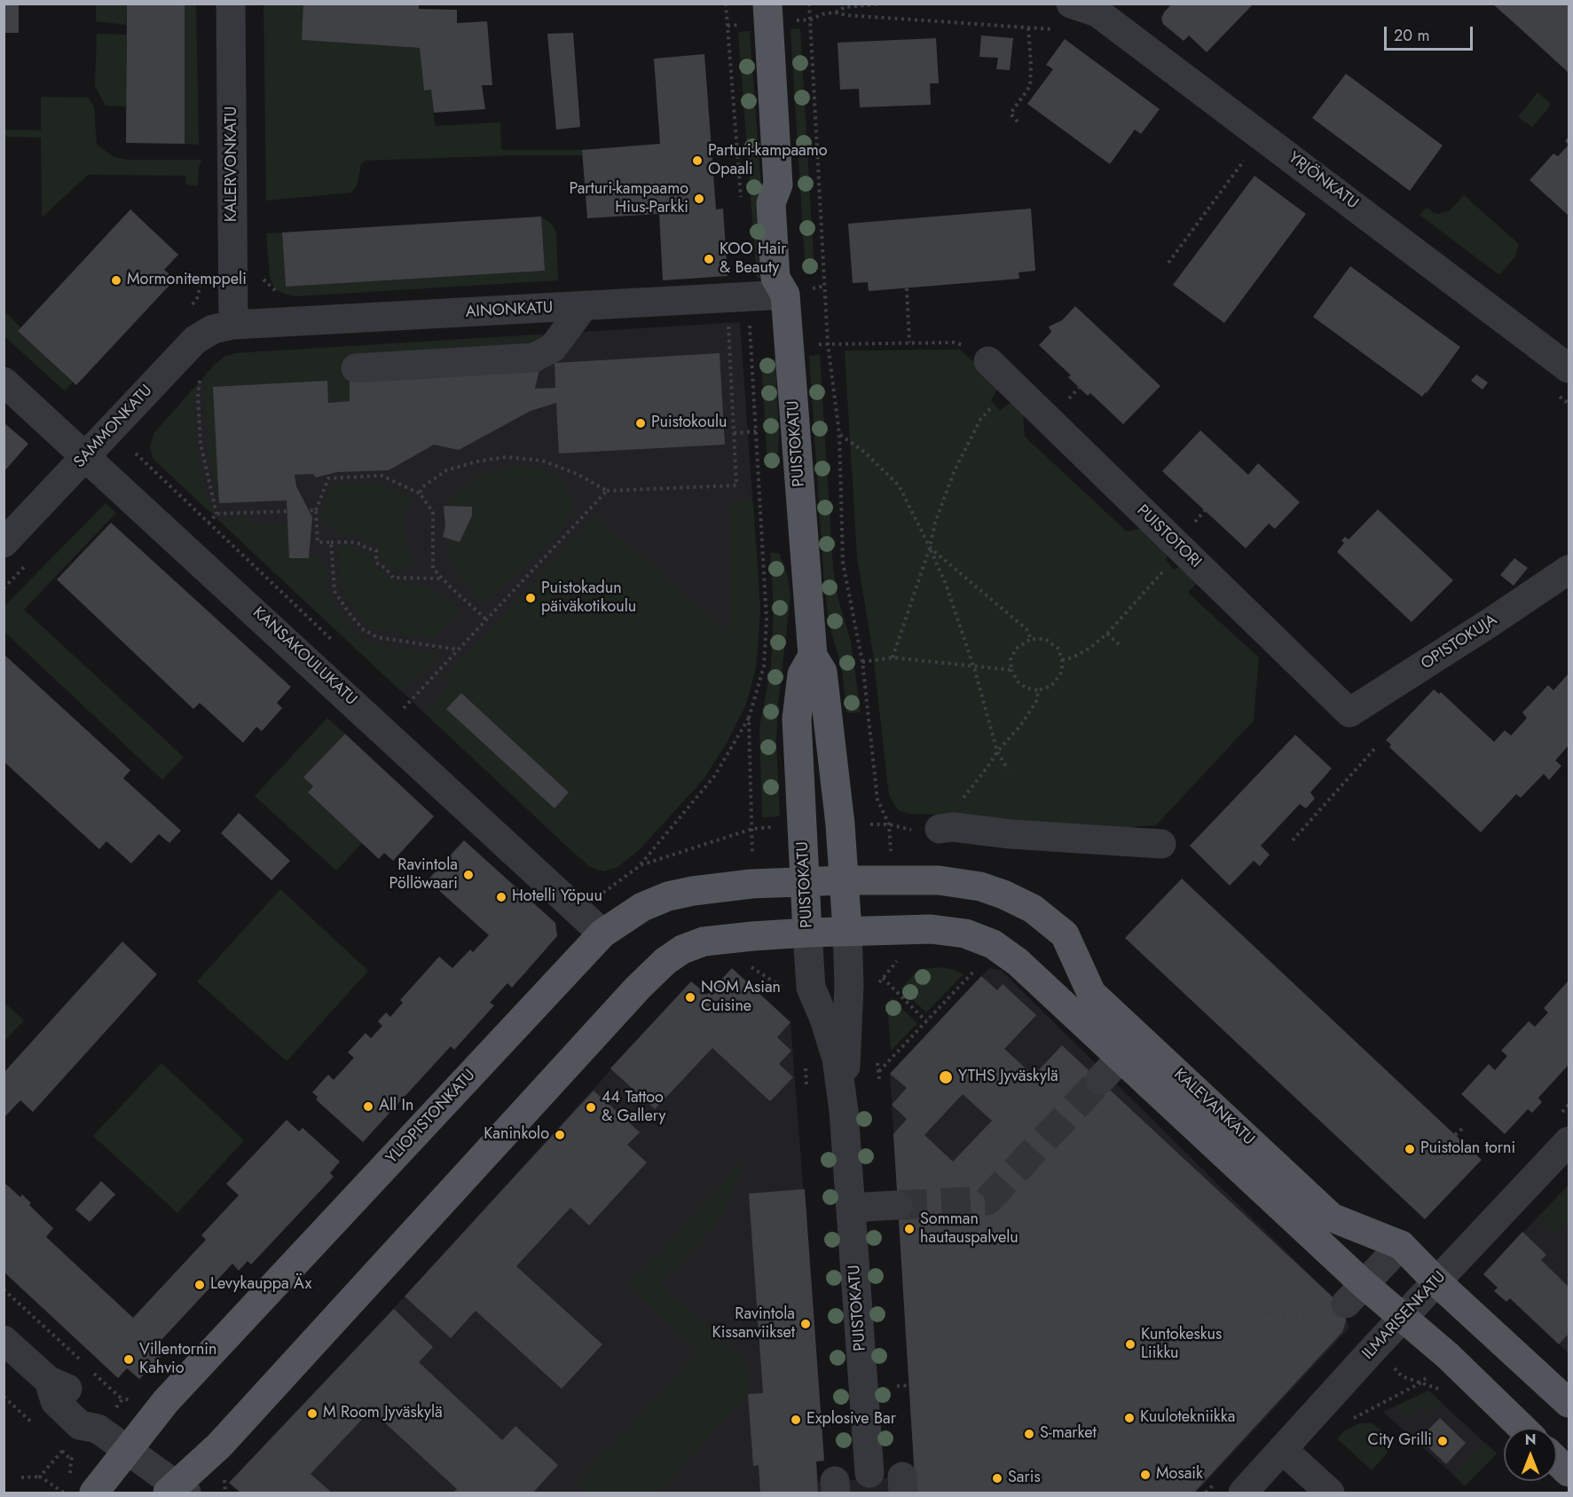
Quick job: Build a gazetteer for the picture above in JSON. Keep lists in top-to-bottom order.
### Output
{
  "streets": {
    "main road": ["PUISTOKATU", "KALEVANKATU", "YLIOPISTONKATU"],
    "street": [
      "KALERVONKATU",
      "YRJÖNKATU",
      "AINONKATU",
      "SAMMONKATU",
      "PUISTOTORI",
      "OPISTOKUJA",
      "KANSAKOULUKATU",
      "ILMARISENKATU"
    ]
  },
  "crossings": [
    ["KALERVONKATU", "AINONKATU"],
    ["KALERVONKATU", "SAMMONKATU"],
    ["AINONKATU", "SAMMONKATU"],
    ["AINONKATU", "PUISTOKATU"],
    ["SAMMONKATU", "KANSAKOULUKATU"],
    ["PUISTOKATU", "KALEVANKATU"],
    ["PUISTOKATU", "YLIOPISTONKATU"],
    ["PUISTOTORI", "OPISTOKUJA"],
    ["KANSAKOULUKATU", "YLIOPISTONKATU"],
    ["KALEVANKATU", "YLIOPISTONKATU"],
    ["KALEVANKATU", "ILMARISENKATU"]
  ],
  "places": [
    "Parturi-kampaamo Opaali",
    "Parturi-kampaamo Hius-Parkki",
    "KOO Hair & Beauty",
    "Mormonitemppeli",
    "Puistokoulu",
    "Puistokadun päiväkotikoulu",
    "Ravintola Pöllöwaari",
    "Hotelli Yöpuu",
    "NOM Asian Cuisine",
    "YTHS Jyväskylä",
    "All In",
    "44 Tattoo & Gallery",
    "Kaninkolo",
    "Puistolan torni",
    "Somman hautauspalvelu",
    "Levykauppa Äx",
    "Ravintola Kissanviikset",
    "Kuntokeskus Liikku",
    "Villentornin Kahvio",
    "M Room Jyväskylä",
    "Kuulotekniikka",
    "Explosive Bar",
    "S-market",
    "City Grilli",
    "Mosaik",
    "Saris"
  ],
  "scale_bar": "20 m",
  "north": "top"
}
